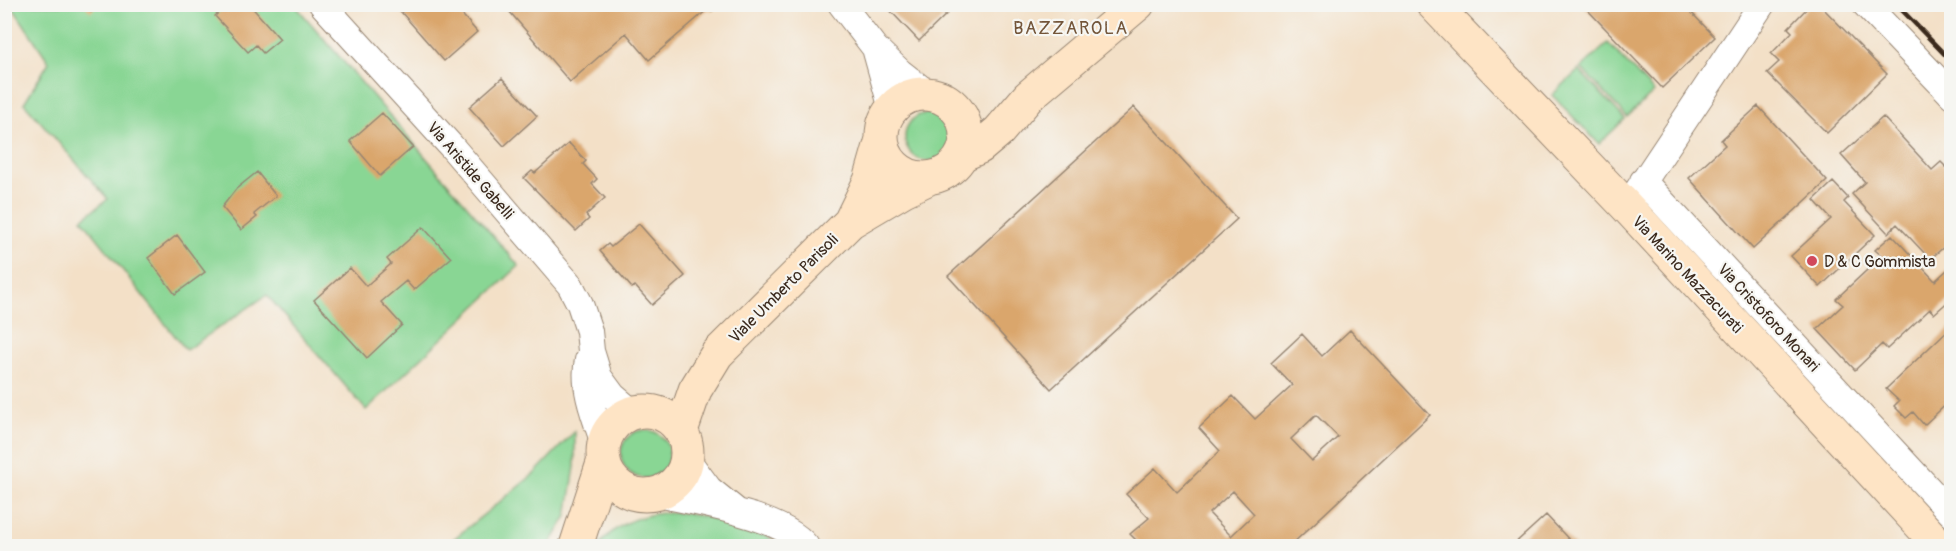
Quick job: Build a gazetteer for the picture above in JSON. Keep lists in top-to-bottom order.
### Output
{
  "streets": {
    "street": ["Via Aristide Gabelli", "Via Marino Mazzacurati", "Viale Umberto Parisoli"]
  },
  "crossings": [
    ["Via Aristide Gabelli", "Viale Umberto Parisoli"]
  ],
  "districts": ["BAZZAROLA"],
  "places": ["D & C Gommista"]
}
